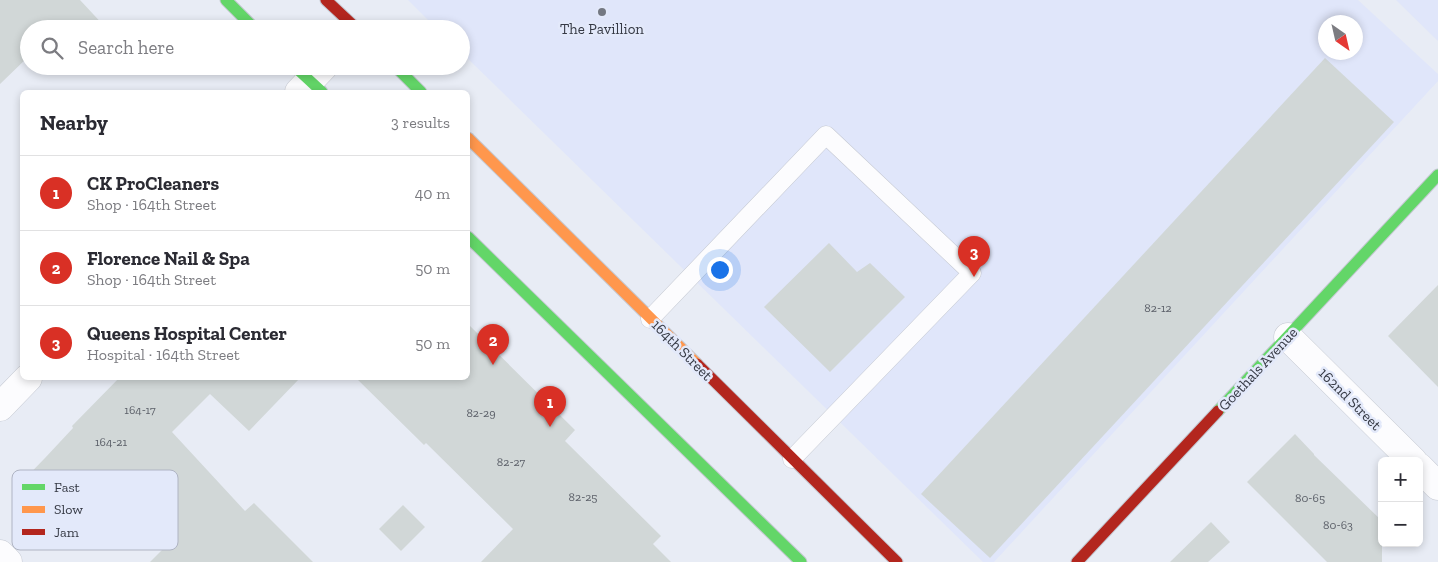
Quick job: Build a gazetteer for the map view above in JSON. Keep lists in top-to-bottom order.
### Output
{
  "streets": {
    "street": ["164th Street", "Goethals Avenue", "162nd Street"]
  },
  "crossings": [
    ["Goethals Avenue", "162nd Street"]
  ],
  "places": ["The Pavillion"],
  "house_numbers": [
    "82-12",
    "164-17",
    "82-29",
    "164-21",
    "82-27",
    "82-25",
    "80-65",
    "80-63"
  ],
  "legend": ["Fast", "Slow", "Jam"],
  "north": "bottom right",
  "page": {
    "search": "Search here",
    "heading": ["Nearby", "3 results"],
    "list": [
      {
        "mark": "1",
        "name": "CK ProCleaners",
        "note": "Shop · 164th Street",
        "value": "40 m"
      },
      {
        "mark": "2",
        "name": "Florence Nail & Spa",
        "note": "Shop · 164th Street",
        "value": "50 m"
      },
      {
        "mark": "3",
        "name": "Queens Hospital Center",
        "note": "Hospital · 164th Street",
        "value": "50 m"
      }
    ],
    "pins": ["3", "2", "1"],
    "map_buttons": ["+", "−"]
  }
}
